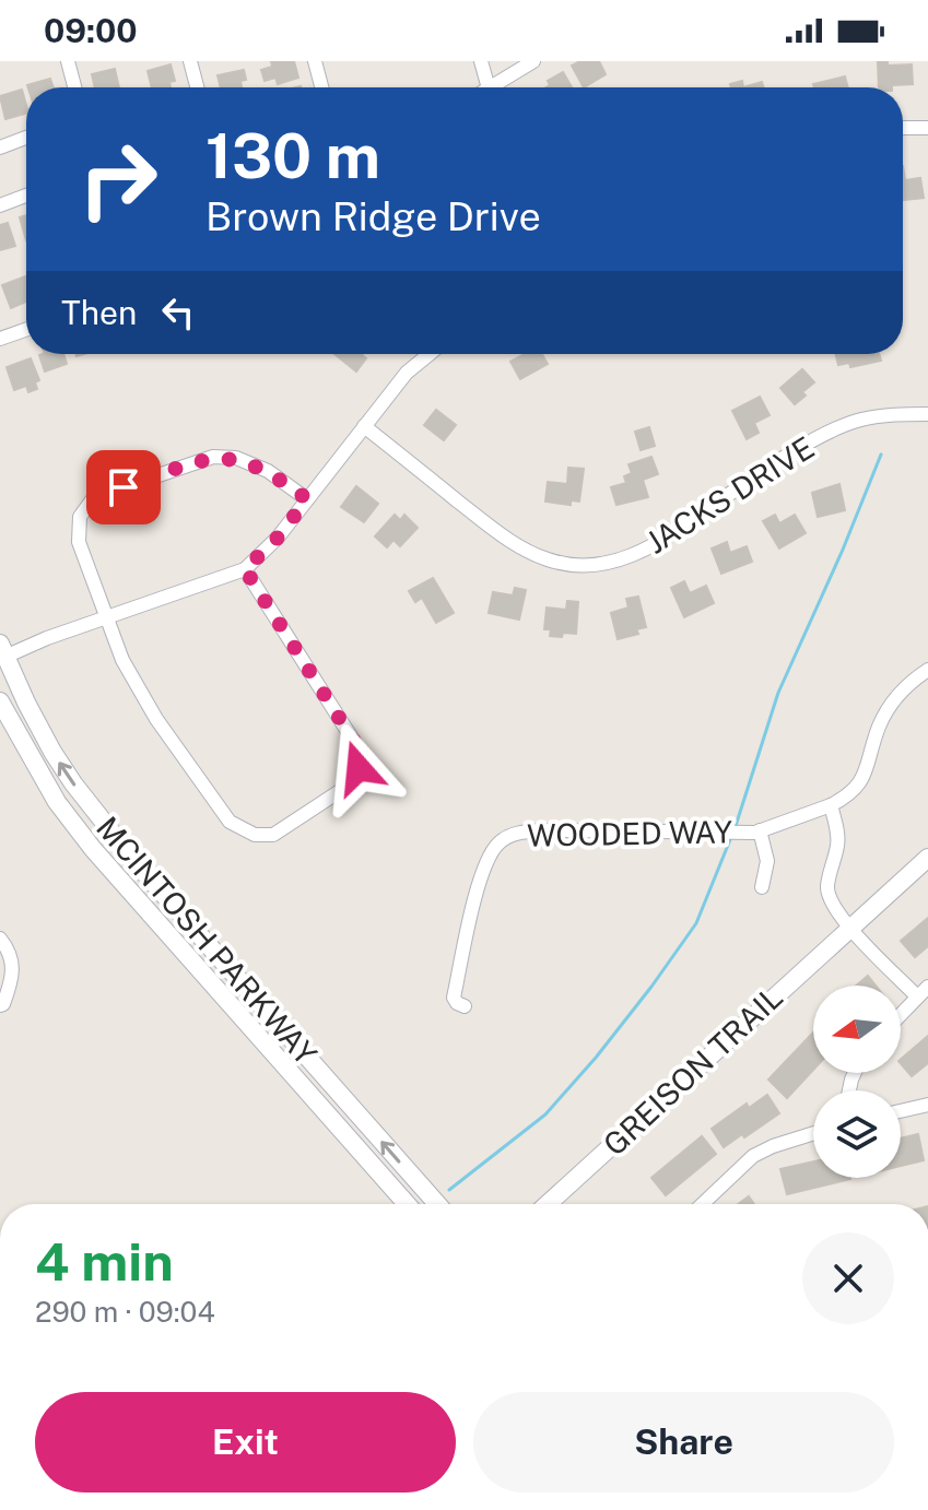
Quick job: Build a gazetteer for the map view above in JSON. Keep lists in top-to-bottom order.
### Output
{
  "streets": {
    "street": [
      "JACKS DRIVE",
      "WOODED WAY",
      "MCINTOSH PARKWAY",
      "GREISON TRAIL"
    ]
  },
  "north": "left",
  "page": {
    "status": "09:00",
    "turn": ["130 m", "Brown Ridge Drive"],
    "then": "Then",
    "heading": ["4 min", "290 m · 09:04"],
    "buttons": ["Exit", "Share"]
  }
}
